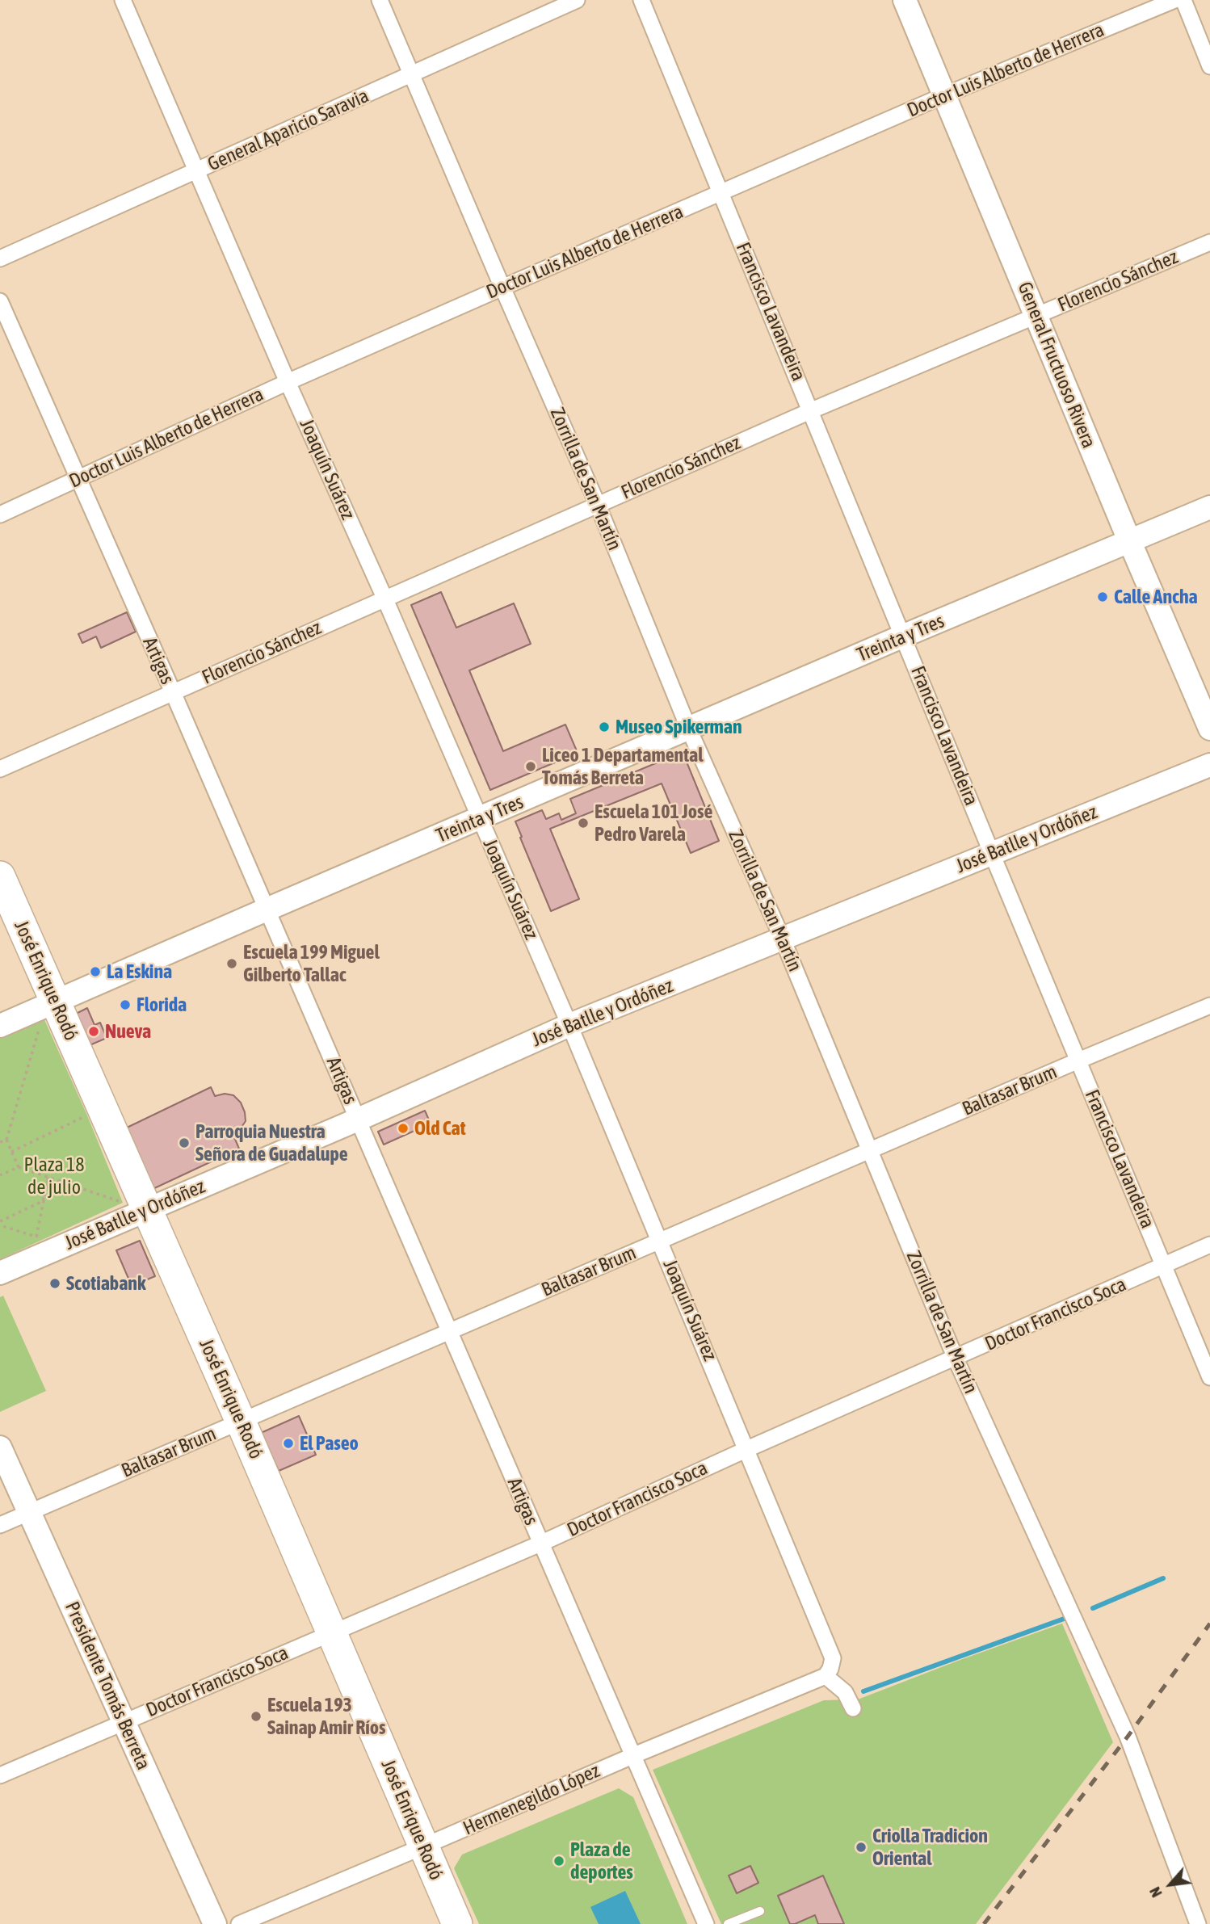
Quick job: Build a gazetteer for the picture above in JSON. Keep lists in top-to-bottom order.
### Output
{
  "streets": {
    "highway": ["José Enrique Rodó"],
    "street": [
      "Doctor Luis Alberto de Herrera",
      "General Aparicio Saravia",
      "Florencio Sánchez",
      "Francisco Lavandeira",
      "General Fructuoso Rivera",
      "Joaquín Suárez",
      "Zorrilla de San Martín",
      "Treinta y Tres",
      "Artigas",
      "José Batlle y Ordóñez",
      "Baltasar Brum",
      "Doctor Francisco Soca",
      "Presidente Tomás Berreta",
      "Hermenegildo López"
    ]
  },
  "crossings": [
    ["Doctor Luis Alberto de Herrera", "Francisco Lavandeira"],
    ["Doctor Luis Alberto de Herrera", "General Fructuoso Rivera"],
    ["Doctor Luis Alberto de Herrera", "Joaquín Suárez"],
    ["Doctor Luis Alberto de Herrera", "Zorrilla de San Martín"],
    ["Doctor Luis Alberto de Herrera", "Artigas"],
    ["General Aparicio Saravia", "Joaquín Suárez"],
    ["General Aparicio Saravia", "Zorrilla de San Martín"],
    ["Florencio Sánchez", "Francisco Lavandeira"],
    ["Florencio Sánchez", "General Fructuoso Rivera"],
    ["Florencio Sánchez", "Joaquín Suárez"],
    ["Florencio Sánchez", "Zorrilla de San Martín"],
    ["Florencio Sánchez", "Artigas"],
    ["Francisco Lavandeira", "Treinta y Tres"],
    ["Francisco Lavandeira", "José Batlle y Ordóñez"],
    ["Francisco Lavandeira", "Baltasar Brum"],
    ["Francisco Lavandeira", "Doctor Francisco Soca"],
    ["General Fructuoso Rivera", "Treinta y Tres"],
    ["Joaquín Suárez", "Treinta y Tres"],
    ["Joaquín Suárez", "José Batlle y Ordóñez"],
    ["Joaquín Suárez", "Baltasar Brum"],
    ["Joaquín Suárez", "Doctor Francisco Soca"],
    ["Joaquín Suárez", "Hermenegildo López"],
    ["Zorrilla de San Martín", "Treinta y Tres"],
    ["Zorrilla de San Martín", "José Batlle y Ordóñez"],
    ["Zorrilla de San Martín", "Baltasar Brum"],
    ["Zorrilla de San Martín", "Doctor Francisco Soca"],
    ["Treinta y Tres", "Artigas"],
    ["Treinta y Tres", "José Enrique Rodó"],
    ["Artigas", "José Batlle y Ordóñez"],
    ["Artigas", "Baltasar Brum"],
    ["Artigas", "Doctor Francisco Soca"],
    ["Artigas", "Hermenegildo López"],
    ["José Batlle y Ordóñez", "José Enrique Rodó"],
    ["José Enrique Rodó", "Baltasar Brum"],
    ["José Enrique Rodó", "Doctor Francisco Soca"],
    ["José Enrique Rodó", "Hermenegildo López"],
    ["Baltasar Brum", "Presidente Tomás Berreta"],
    ["Doctor Francisco Soca", "Presidente Tomás Berreta"]
  ],
  "parks": ["Plaza 18 de julio"],
  "places": [
    "Calle Ancha",
    "Museo Spikerman",
    "Liceo 1 Departamental Tomás Berreta",
    "Escuela 101 José Pedro Varela",
    "Escuela 199 Miguel Gilberto Tallac",
    "La Eskina",
    "Florida",
    "Nueva",
    "Old Cat",
    "Parroquia Nuestra Señora de Guadalupe",
    "Scotiabank",
    "El Paseo",
    "Escuela 193 Sainap Amir Ríos",
    "Criolla Tradicion Oriental",
    "Plaza de deportes"
  ],
  "north": "bottom left"
}
